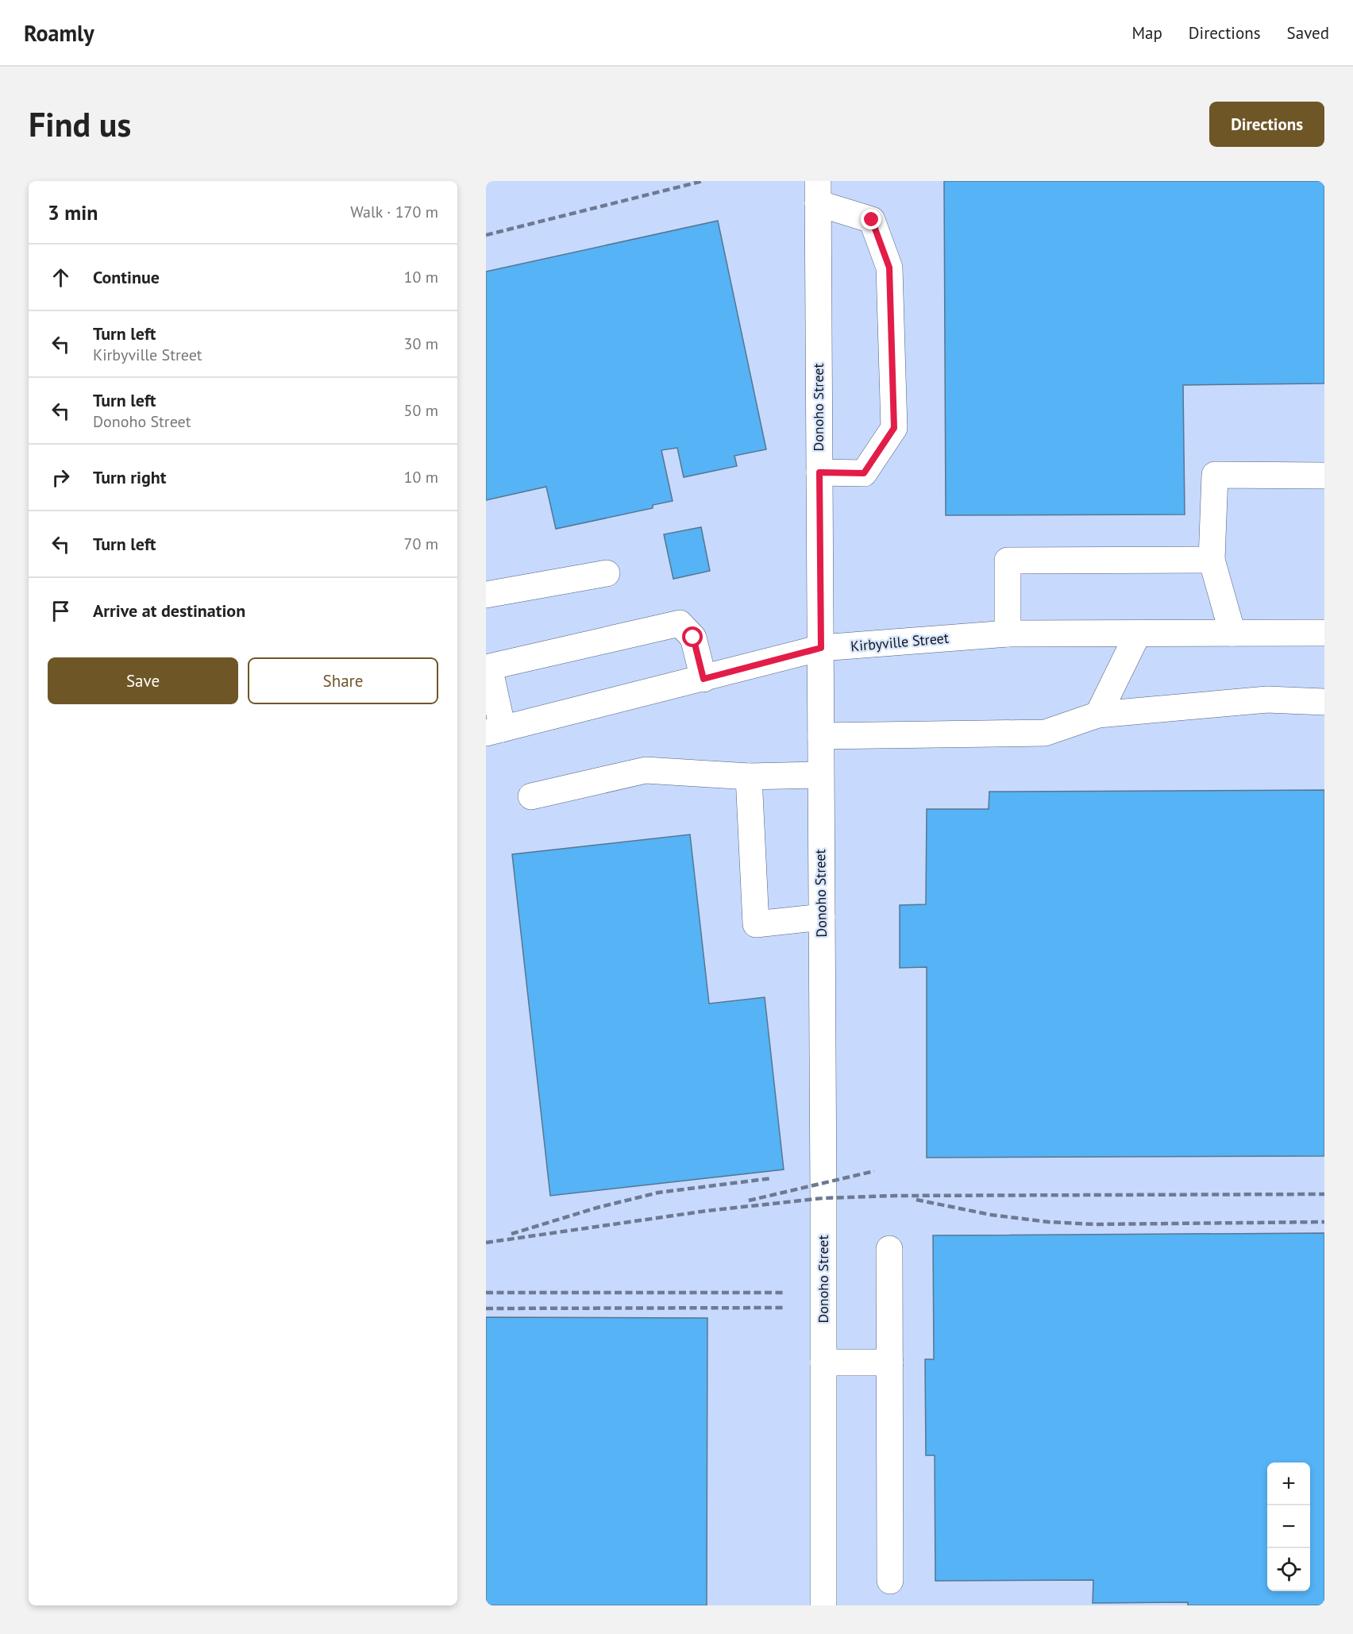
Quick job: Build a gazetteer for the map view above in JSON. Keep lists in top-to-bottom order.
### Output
{
  "streets": {
    "street": ["Donoho Street", "Kirbyville Street"]
  },
  "crossings": [
    ["Donoho Street", "Kirbyville Street"]
  ],
  "page": {
    "header": "Roamly",
    "nav": ["Map", "Directions", "Saved"],
    "buttons": [
      "Directions",
      ["Save", "Share"]
    ],
    "title": "Find us",
    "heading": ["3 min", "Walk · 170 m"],
    "list": [
      ["Continue", "10 m"],
      ["Turn left", "Kirbyville Street", "30 m"],
      ["Turn left", "Donoho Street", "50 m"],
      ["Turn right", "10 m"],
      ["Turn left", "70 m"],
      "Arrive at destination"
    ],
    "map_buttons": ["+", "−"]
  }
}
